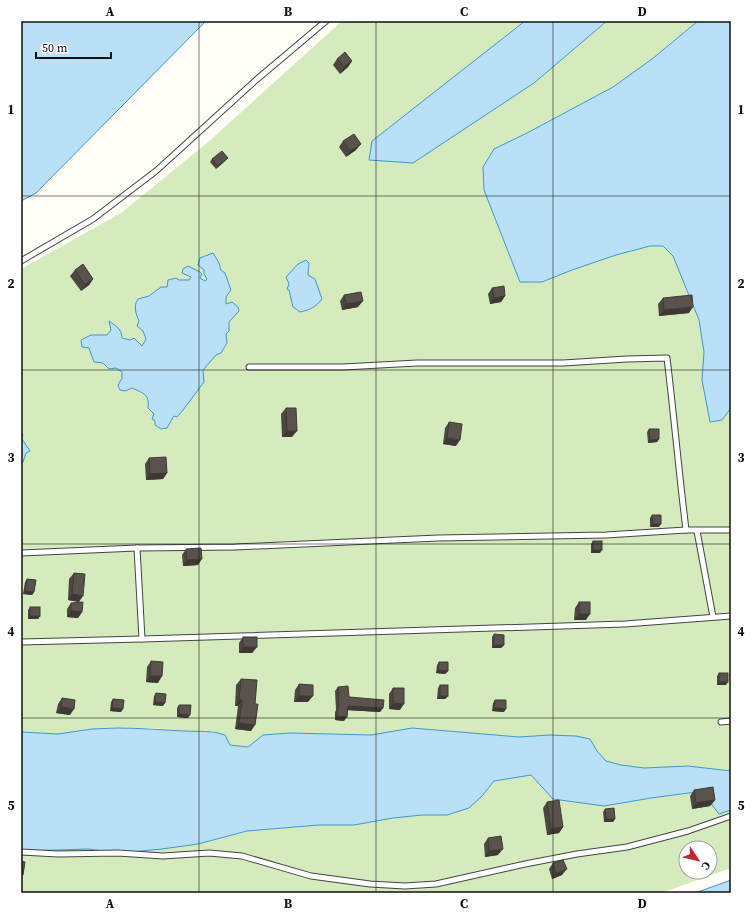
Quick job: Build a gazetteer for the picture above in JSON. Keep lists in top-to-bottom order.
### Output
{
  "scale_bar": "50 m",
  "north": "bottom right",
  "grid": {
    "columns": [
      "A",
      "B",
      "C",
      "D"
    ],
    "rows": [
      "1",
      "2",
      "3",
      "4",
      "5"
    ]
  }
}
